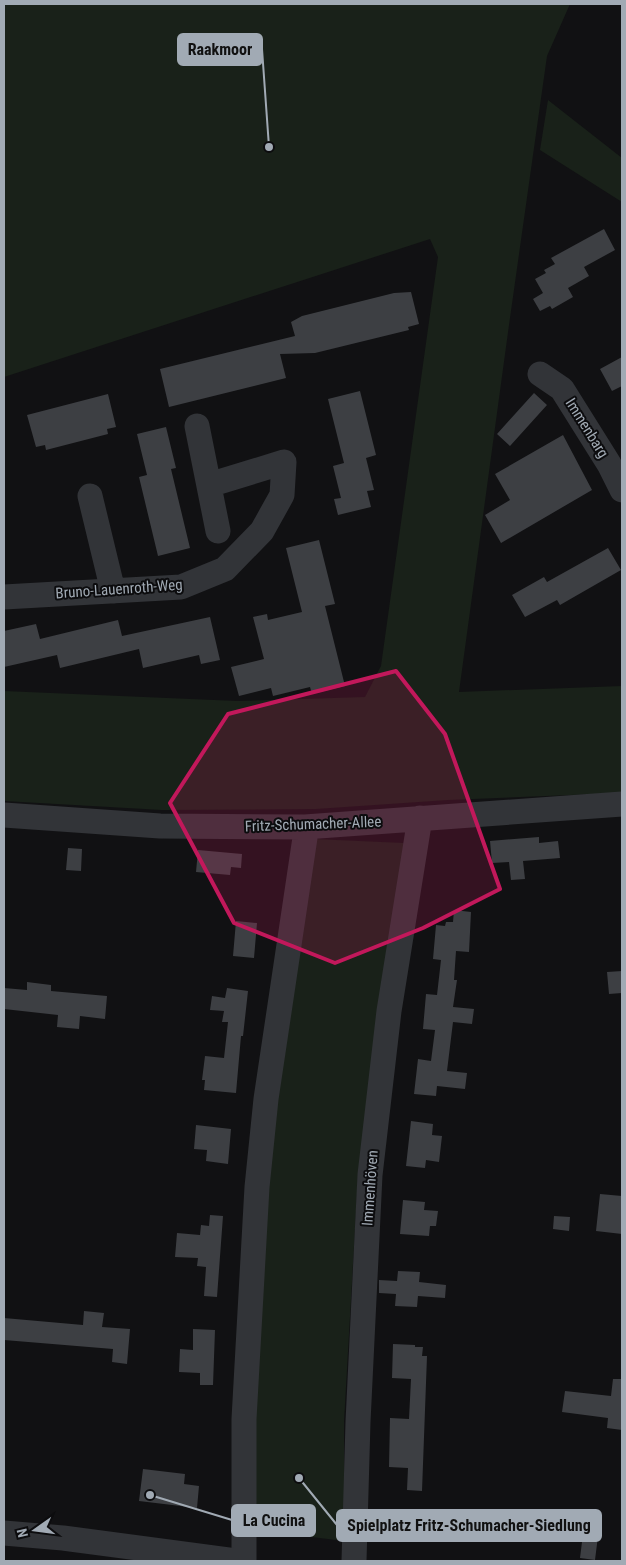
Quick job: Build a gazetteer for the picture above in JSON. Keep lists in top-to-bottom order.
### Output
{
  "streets": {
    "street": [
      "Immenbarg",
      "Bruno-Lauenroth-Weg",
      "Fritz-Schumacher-Allee",
      "Immenhöven"
    ]
  },
  "crossings": [
    ["Fritz-Schumacher-Allee", "Immenhöven"]
  ],
  "places": ["Raakmoor", "Spielplatz Fritz-Schumacher-Siedlung", "La Cucina"],
  "north": "left"
}
